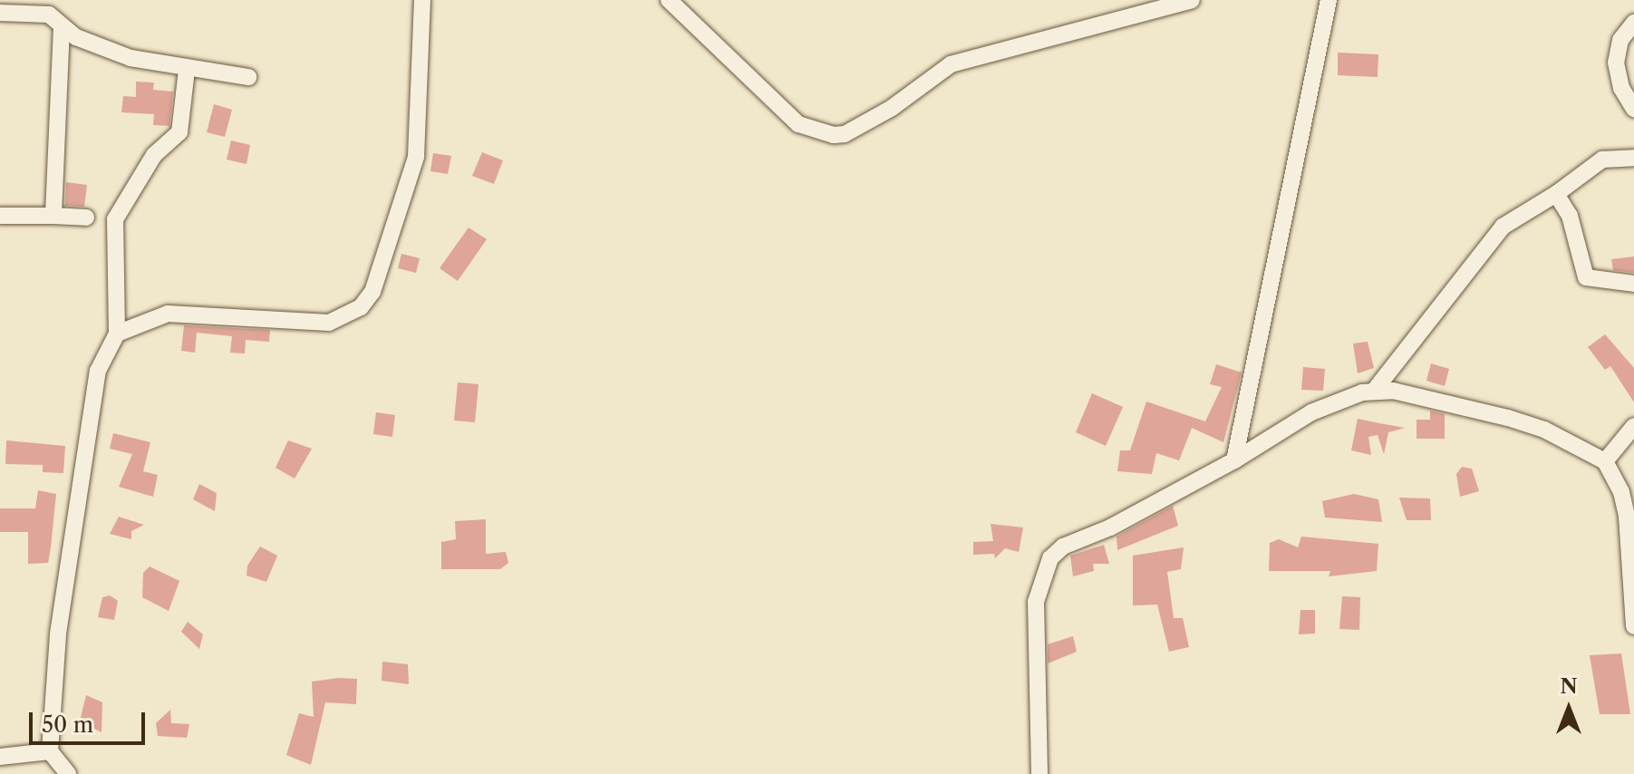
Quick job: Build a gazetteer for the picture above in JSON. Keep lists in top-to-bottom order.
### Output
{
  "scale_bar": "50 m",
  "north": "top"
}
